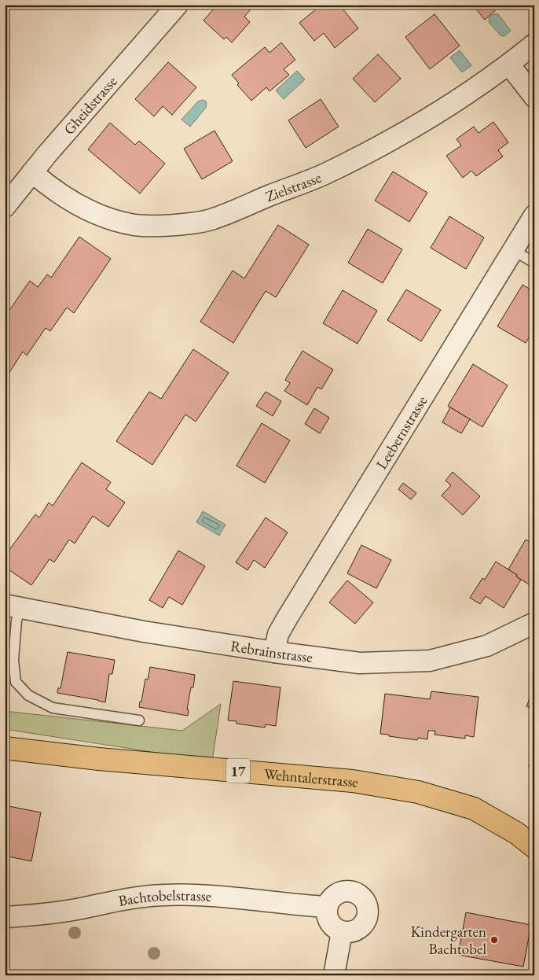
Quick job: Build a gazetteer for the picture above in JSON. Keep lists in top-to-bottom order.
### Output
{
  "streets": {
    "main road": ["17", "Wehntalerstrasse"],
    "street": [
      "Gheidstrasse",
      "Zielstrasse",
      "Leebernstrasse",
      "Rebrainstrasse",
      "Bachtobelstrasse"
    ]
  },
  "crossings": [
    ["Gheidstrasse", "Zielstrasse"],
    ["Leebernstrasse", "Rebrainstrasse"]
  ],
  "places": ["Kindergarten Bachtobel"]
}
